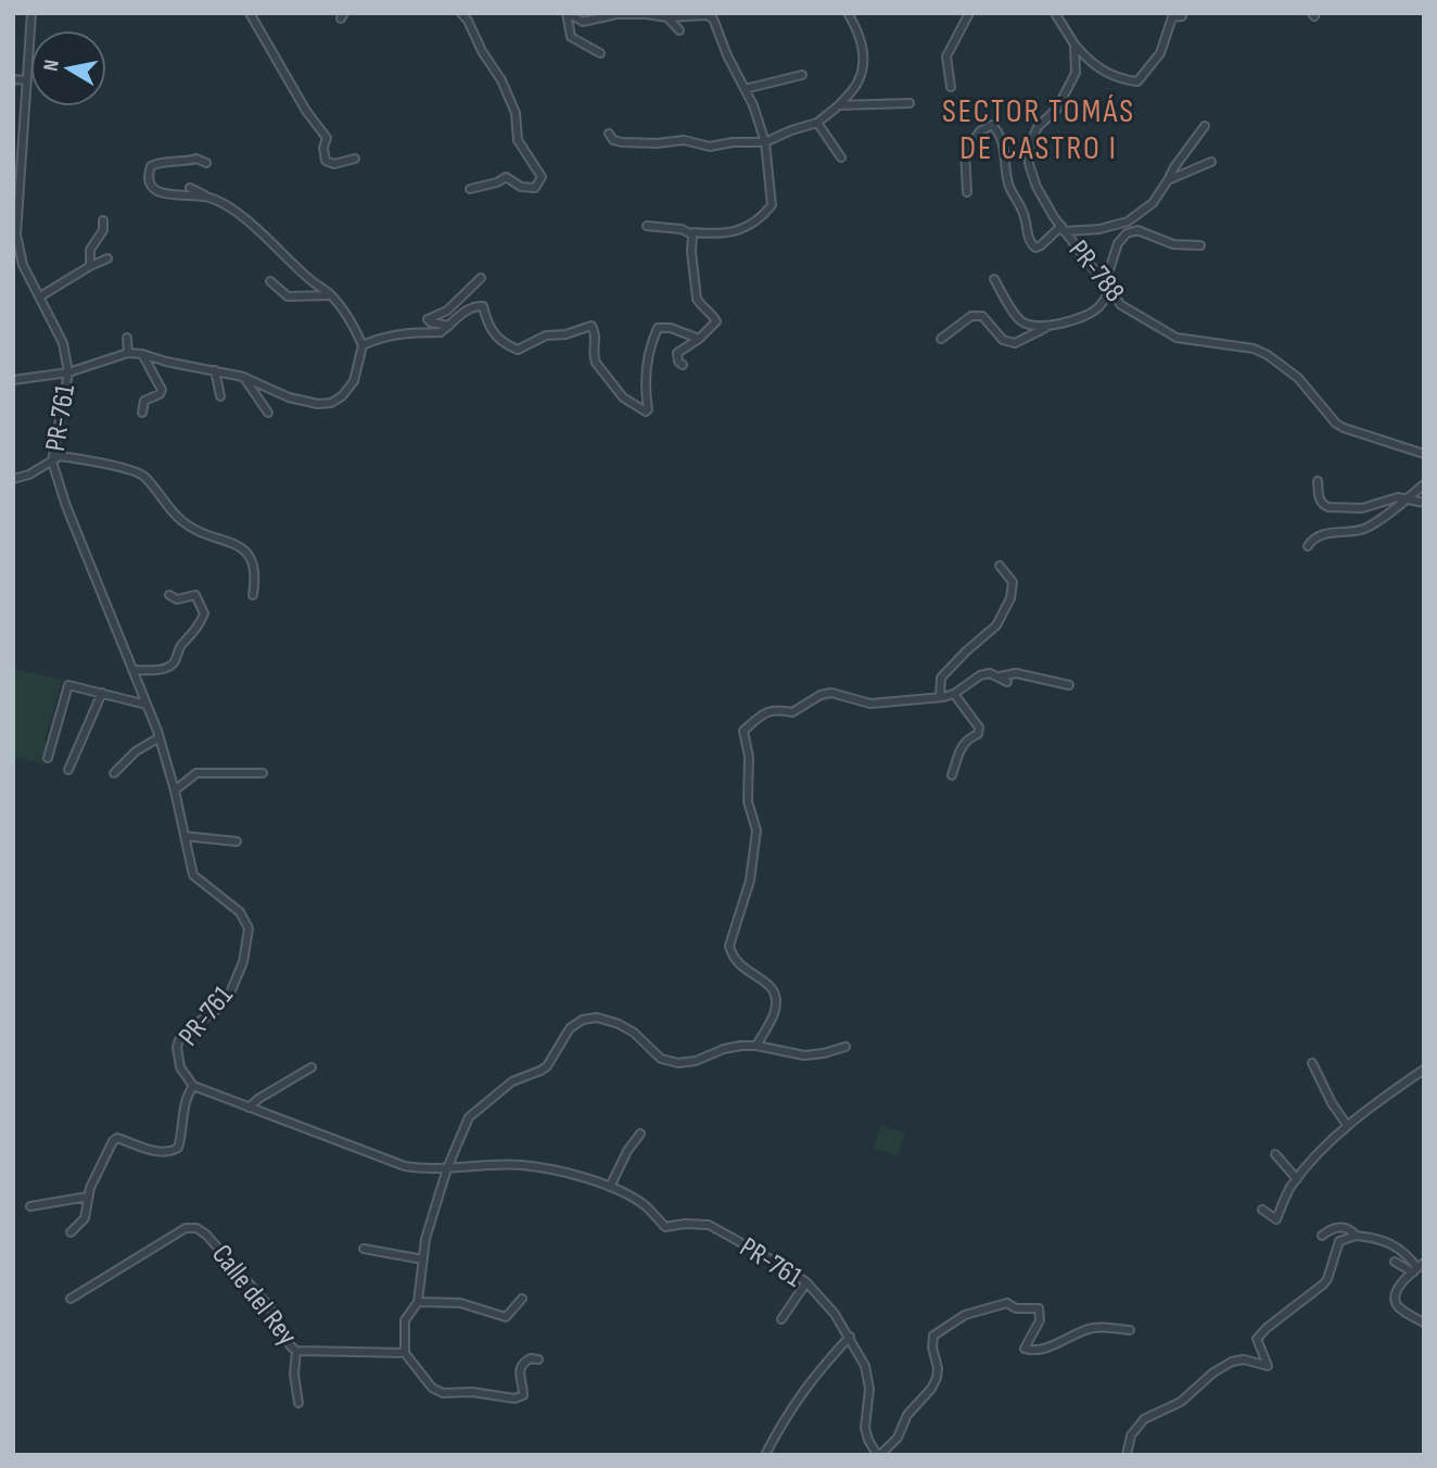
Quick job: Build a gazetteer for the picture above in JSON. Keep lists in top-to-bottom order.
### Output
{
  "streets": {
    "street": ["PR-788", "PR-761", "Calle del Rey"]
  },
  "districts": ["SECTOR TOMÁS DE CASTRO I"],
  "north": "left"
}
